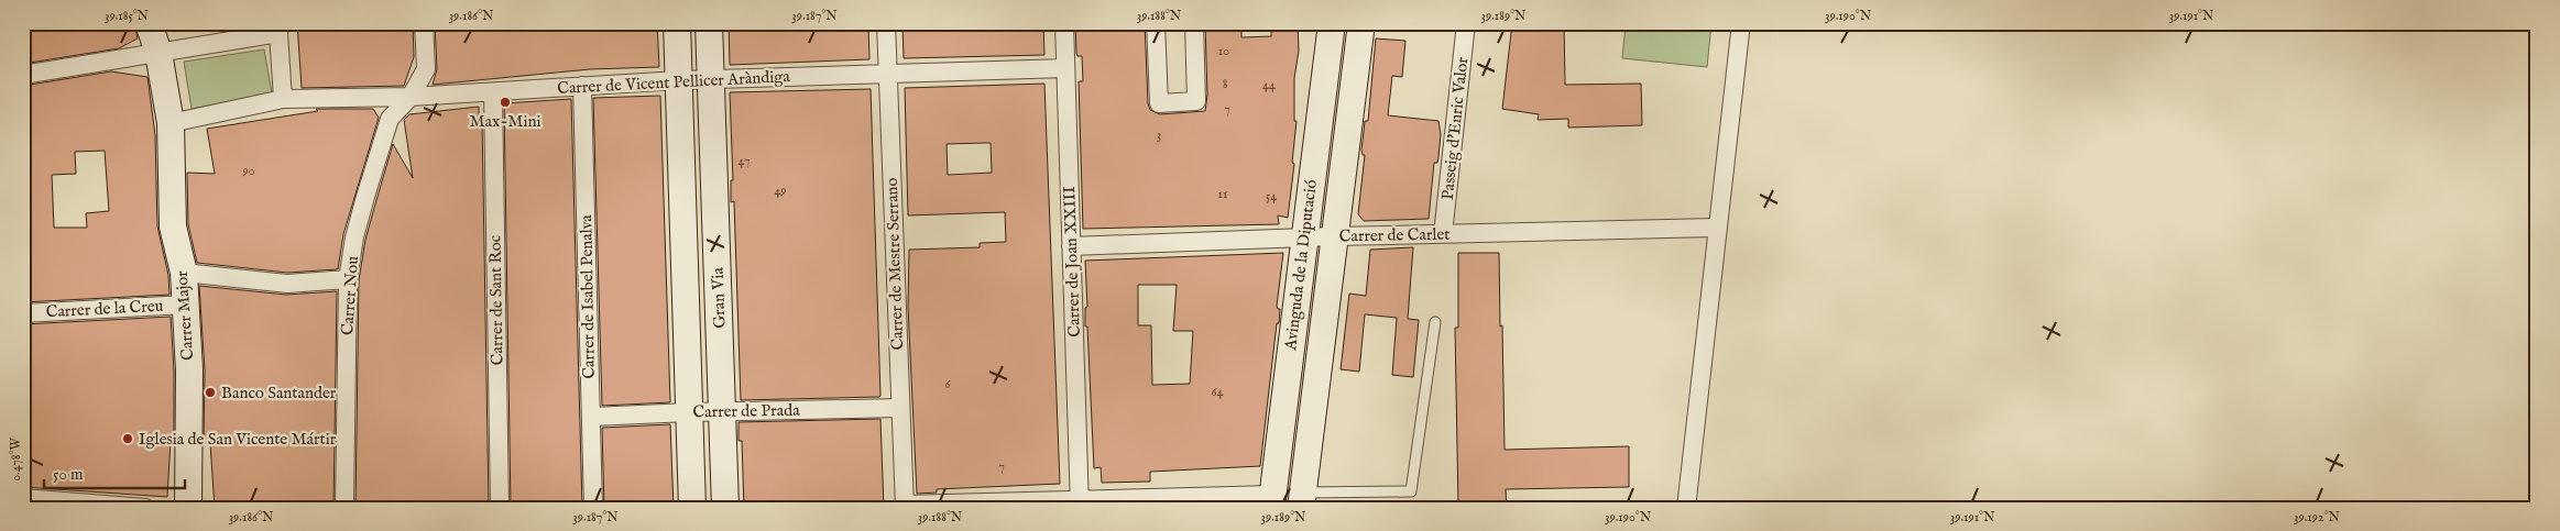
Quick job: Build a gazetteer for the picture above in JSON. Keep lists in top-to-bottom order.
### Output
{
  "streets": {
    "street": [
      "Carrer de Vicent Pellicer Aràndiga",
      "Passeig d'Enric Valor",
      "Carrer de Carlet",
      "Carrer de Joan XXIII",
      "Carrer de Mestre Serrano",
      "Avinguda de la Diputació",
      "Carrer Nou",
      "Carrer de Isabel Penalva",
      "Gran Via",
      "Carrer de Sant Roc",
      "Carrer de la Creu",
      "Carrer Major",
      "Carrer de Prada"
    ]
  },
  "crossings": [
    ["Carrer de Vicent Pellicer Aràndiga", "Carrer de Joan XXIII"],
    ["Carrer de Vicent Pellicer Aràndiga", "Carrer de Mestre Serrano"],
    ["Carrer de Vicent Pellicer Aràndiga", "Carrer Nou"],
    ["Carrer de Vicent Pellicer Aràndiga", "Carrer de Isabel Penalva"],
    ["Carrer de Vicent Pellicer Aràndiga", "Gran Via"],
    ["Carrer de Vicent Pellicer Aràndiga", "Carrer de Sant Roc"],
    ["Carrer de Vicent Pellicer Aràndiga", "Carrer Major"],
    ["Passeig d'Enric Valor", "Carrer de Carlet"],
    ["Carrer de Carlet", "Carrer de Joan XXIII"],
    ["Carrer de Carlet", "Avinguda de la Diputació"],
    ["Carrer de Mestre Serrano", "Carrer de Prada"],
    ["Carrer de Isabel Penalva", "Carrer de Prada"],
    ["Gran Via", "Carrer de Prada"],
    ["Carrer de la Creu", "Carrer Major"]
  ],
  "places": ["Max-Mini", "Banco Santander", "Iglesia de San Vicente Mártir"],
  "house_numbers": [
    "10",
    "8",
    "44",
    "7",
    "3",
    "47",
    "90",
    "49",
    "11",
    "54",
    "6",
    "64",
    "7"
  ],
  "scale_bar": "50 m",
  "coordinates": [
    "39.185°N",
    "39.186°N",
    "39.187°N",
    "39.188°N",
    "39.189°N",
    "39.190°N",
    "39.191°N",
    "0.478°W",
    "39.192°N"
  ]
}
